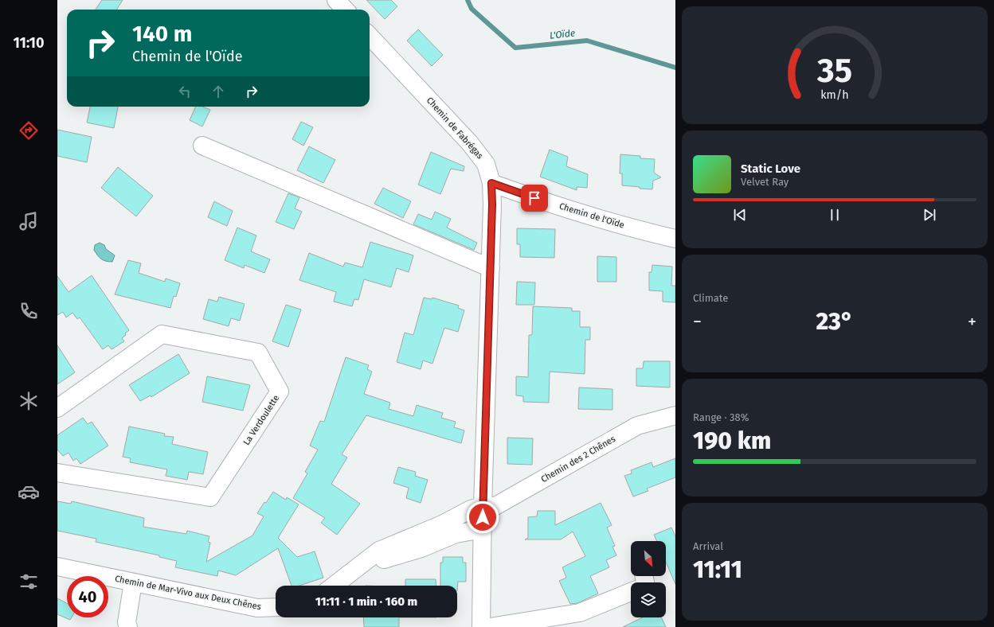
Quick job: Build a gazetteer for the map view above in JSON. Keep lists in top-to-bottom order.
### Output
{
  "streets": {
    "street": [
      "Chemin de Fabrégas",
      "Chemin de l'Oïde",
      "La Verdoulette",
      "Chemin des 2 Chênes",
      "Chemin de Mar-Vivo aux Deux Chênes"
    ]
  },
  "crossings": [
    ["Chemin de Fabrégas", "Chemin de l'Oïde"],
    ["Chemin de Fabrégas", "Chemin des 2 Chênes"]
  ],
  "water": ["L'Oïde"],
  "north": "bottom right",
  "page": {
    "tabs": "11:10",
    "turn": ["140 m", "Chemin de l'Oïde"],
    "song": ["Static Love", "Velvet Ray"],
    "tile": [
      "Climate",
      ["Range · 38%", "190 km"],
      ["Arrival", "11:11"]
    ],
    "heat": ["−", "23°", "+"],
    "limit": "40",
    "trip": "11:11 · 1 min · 160 m",
    "gauge": ["35", "km/h"]
  }
}
